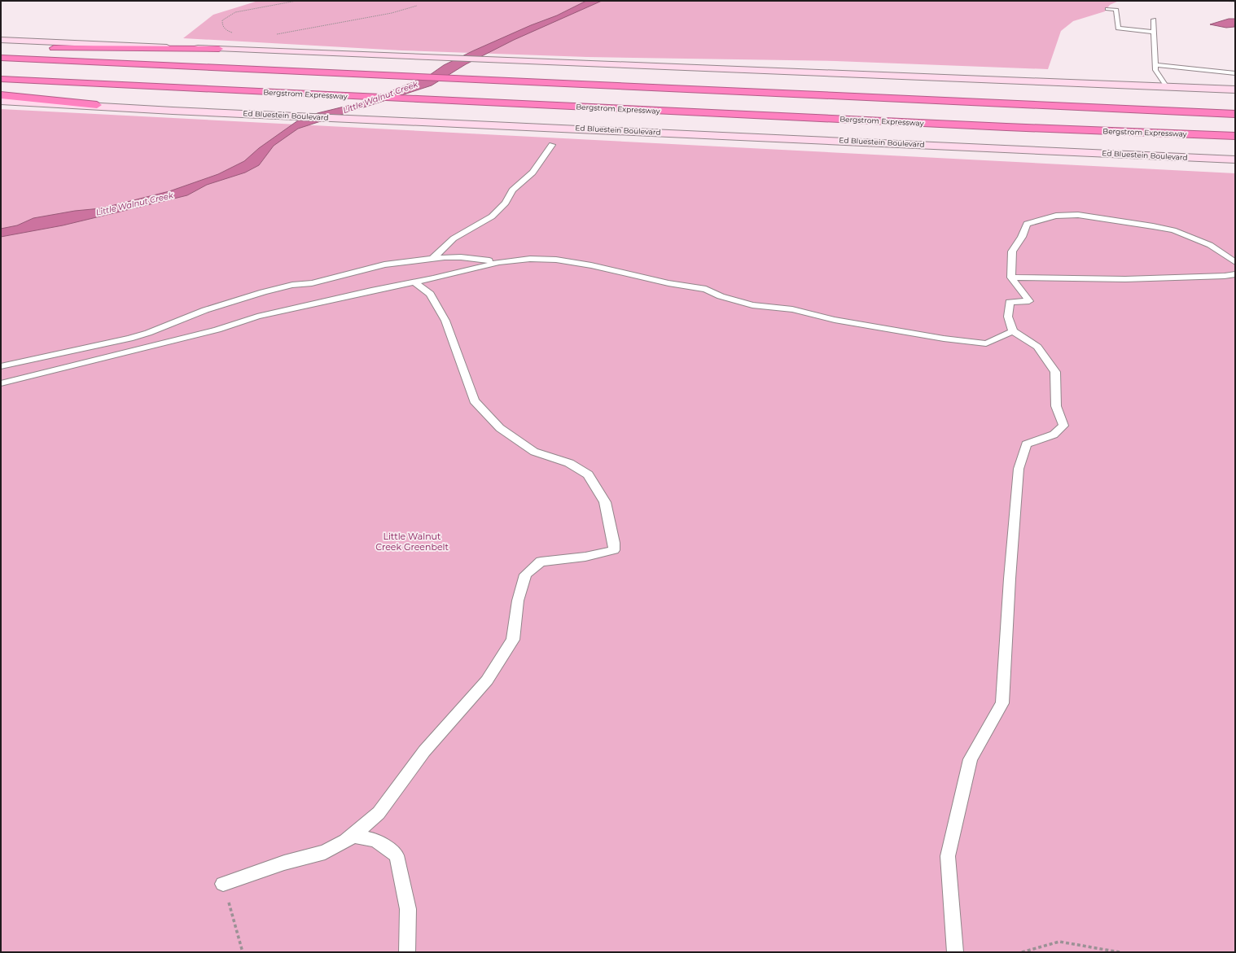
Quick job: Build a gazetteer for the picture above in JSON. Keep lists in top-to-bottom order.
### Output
{
  "streets": {
    "highway": ["Bergstrom Expressway"],
    "main road": ["Ed Bluestein Boulevard"]
  },
  "water": ["Little Walnut Creek"],
  "parks": ["Little Walnut Creek Greenbelt"]
}
